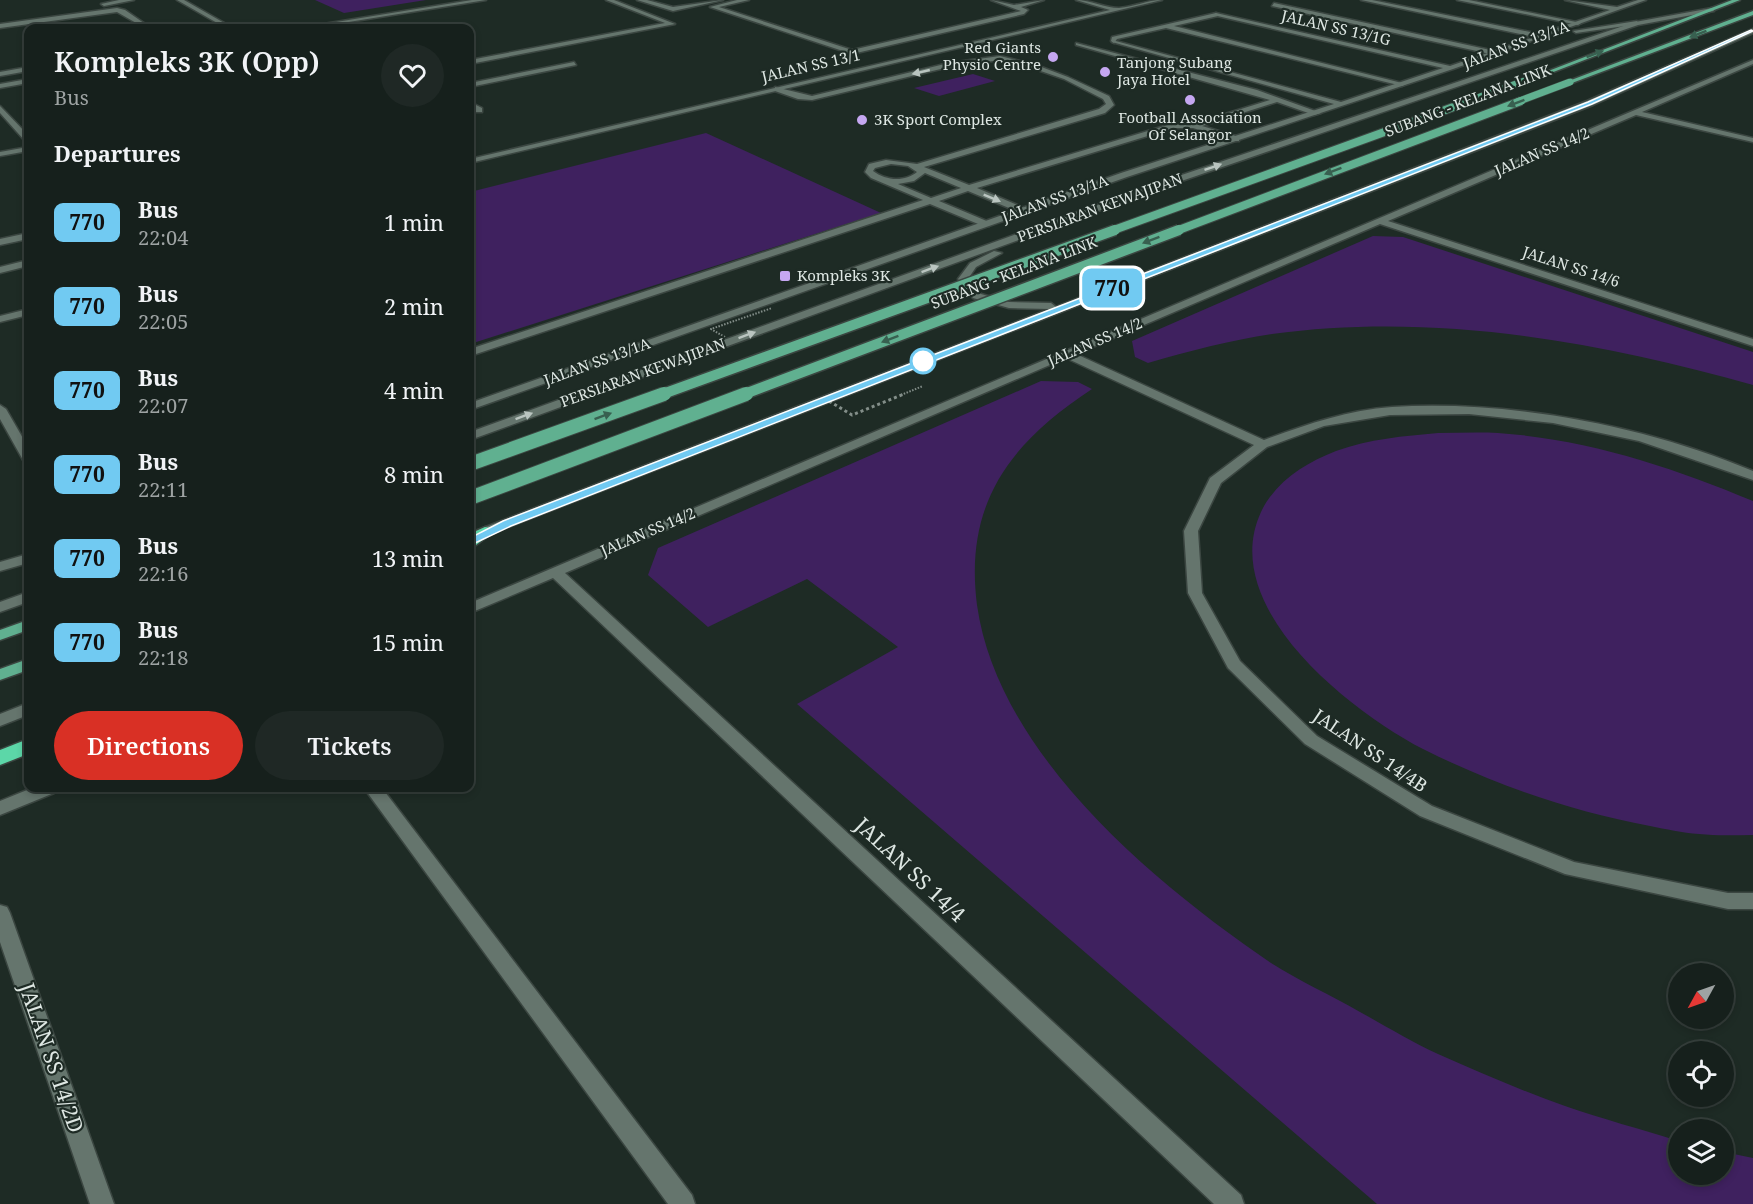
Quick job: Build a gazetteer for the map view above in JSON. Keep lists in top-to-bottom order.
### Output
{
  "streets": {
    "main road": ["SUBANG - KELANA LINK", "PERSIARAN KEWAJIPAN"],
    "street": [
      "JALAN SS 13/1G",
      "JALAN SS 13/1A",
      "JALAN SS 13/1",
      "JALAN SS 14/2",
      "JALAN SS 14/6",
      "JALAN SS 14/4B",
      "JALAN SS 14/4",
      "JALAN SS 14/2D"
    ]
  },
  "crossings": [
    ["JALAN SS 13/1G", "JALAN SS 13/1A"],
    ["SUBANG - KELANA LINK", "PERSIARAN KEWAJIPAN"],
    ["JALAN SS 14/2", "JALAN SS 14/6"],
    ["JALAN SS 14/2", "JALAN SS 14/4"]
  ],
  "one_way": ["PERSIARAN KEWAJIPAN"],
  "places": {
    "other": [
      "Red Giants Physio Centre",
      "Tanjong Subang Jaya Hotel",
      "Football Association Of Selangor",
      "3K Sport Complex"
    ],
    "transit": ["Kompleks 3K"]
  },
  "lines": ["bus line 770"],
  "north": "bottom left",
  "page": {
    "on_map": "770",
    "heading": [
      ["Kompleks 3K (Opp)", "Bus"],
      "Departures"
    ],
    "list": [
      {
        "mark": "770",
        "name": "Bus",
        "note": "22:04",
        "value": "1 min"
      },
      {
        "mark": "770",
        "name": "Bus",
        "note": "22:05",
        "value": "2 min"
      },
      {
        "mark": "770",
        "name": "Bus",
        "note": "22:07",
        "value": "4 min"
      },
      {
        "mark": "770",
        "name": "Bus",
        "note": "22:11",
        "value": "8 min"
      },
      {
        "mark": "770",
        "name": "Bus",
        "note": "22:16",
        "value": "13 min"
      },
      {
        "mark": "770",
        "name": "Bus",
        "note": "22:18",
        "value": "15 min"
      }
    ],
    "buttons": ["Directions", "Tickets"]
  }
}
